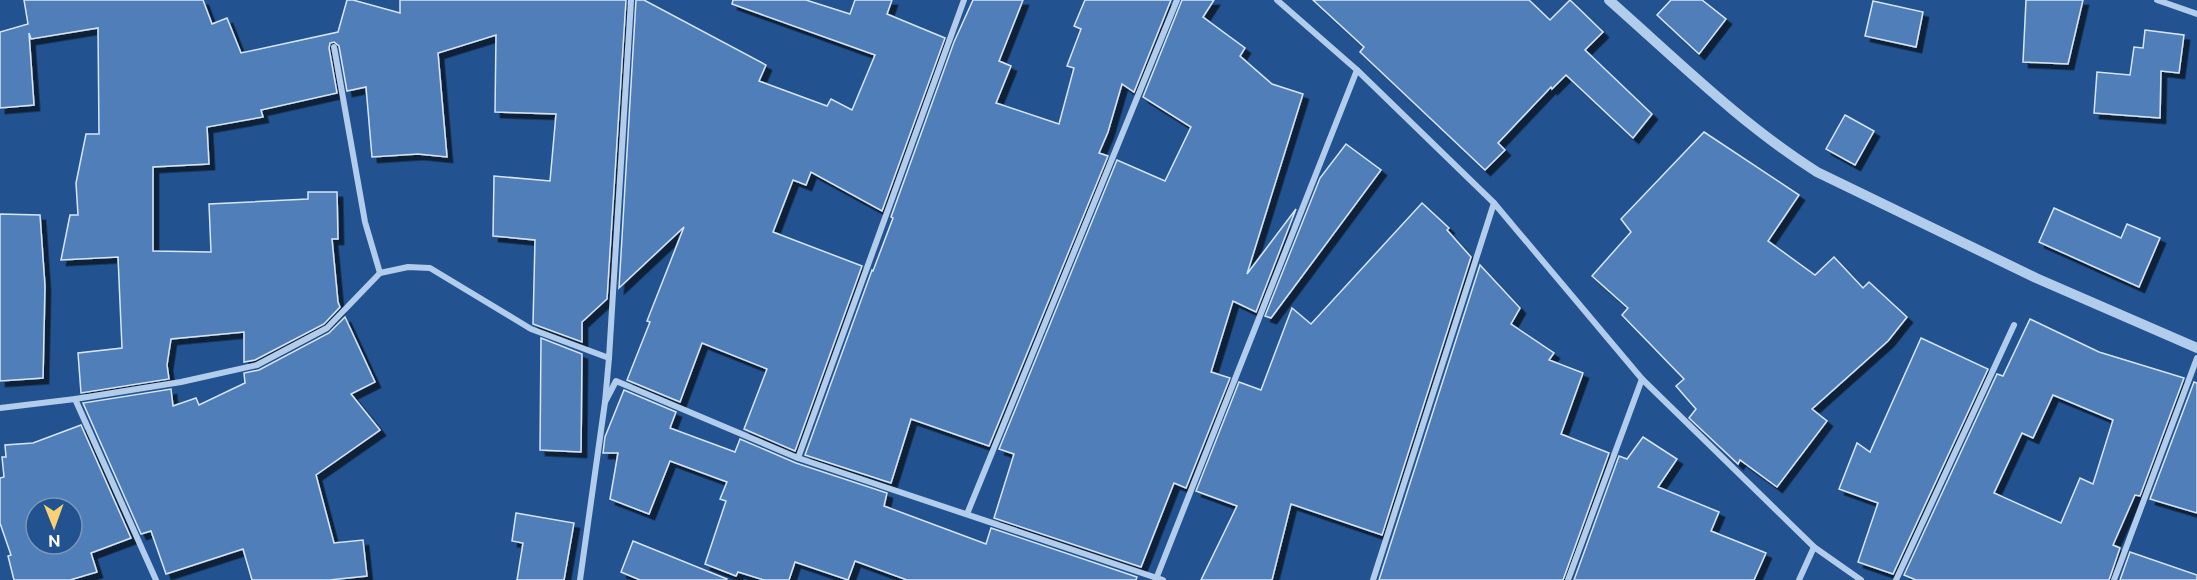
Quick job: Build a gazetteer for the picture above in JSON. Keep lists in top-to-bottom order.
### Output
{
  "north": "bottom"
}
